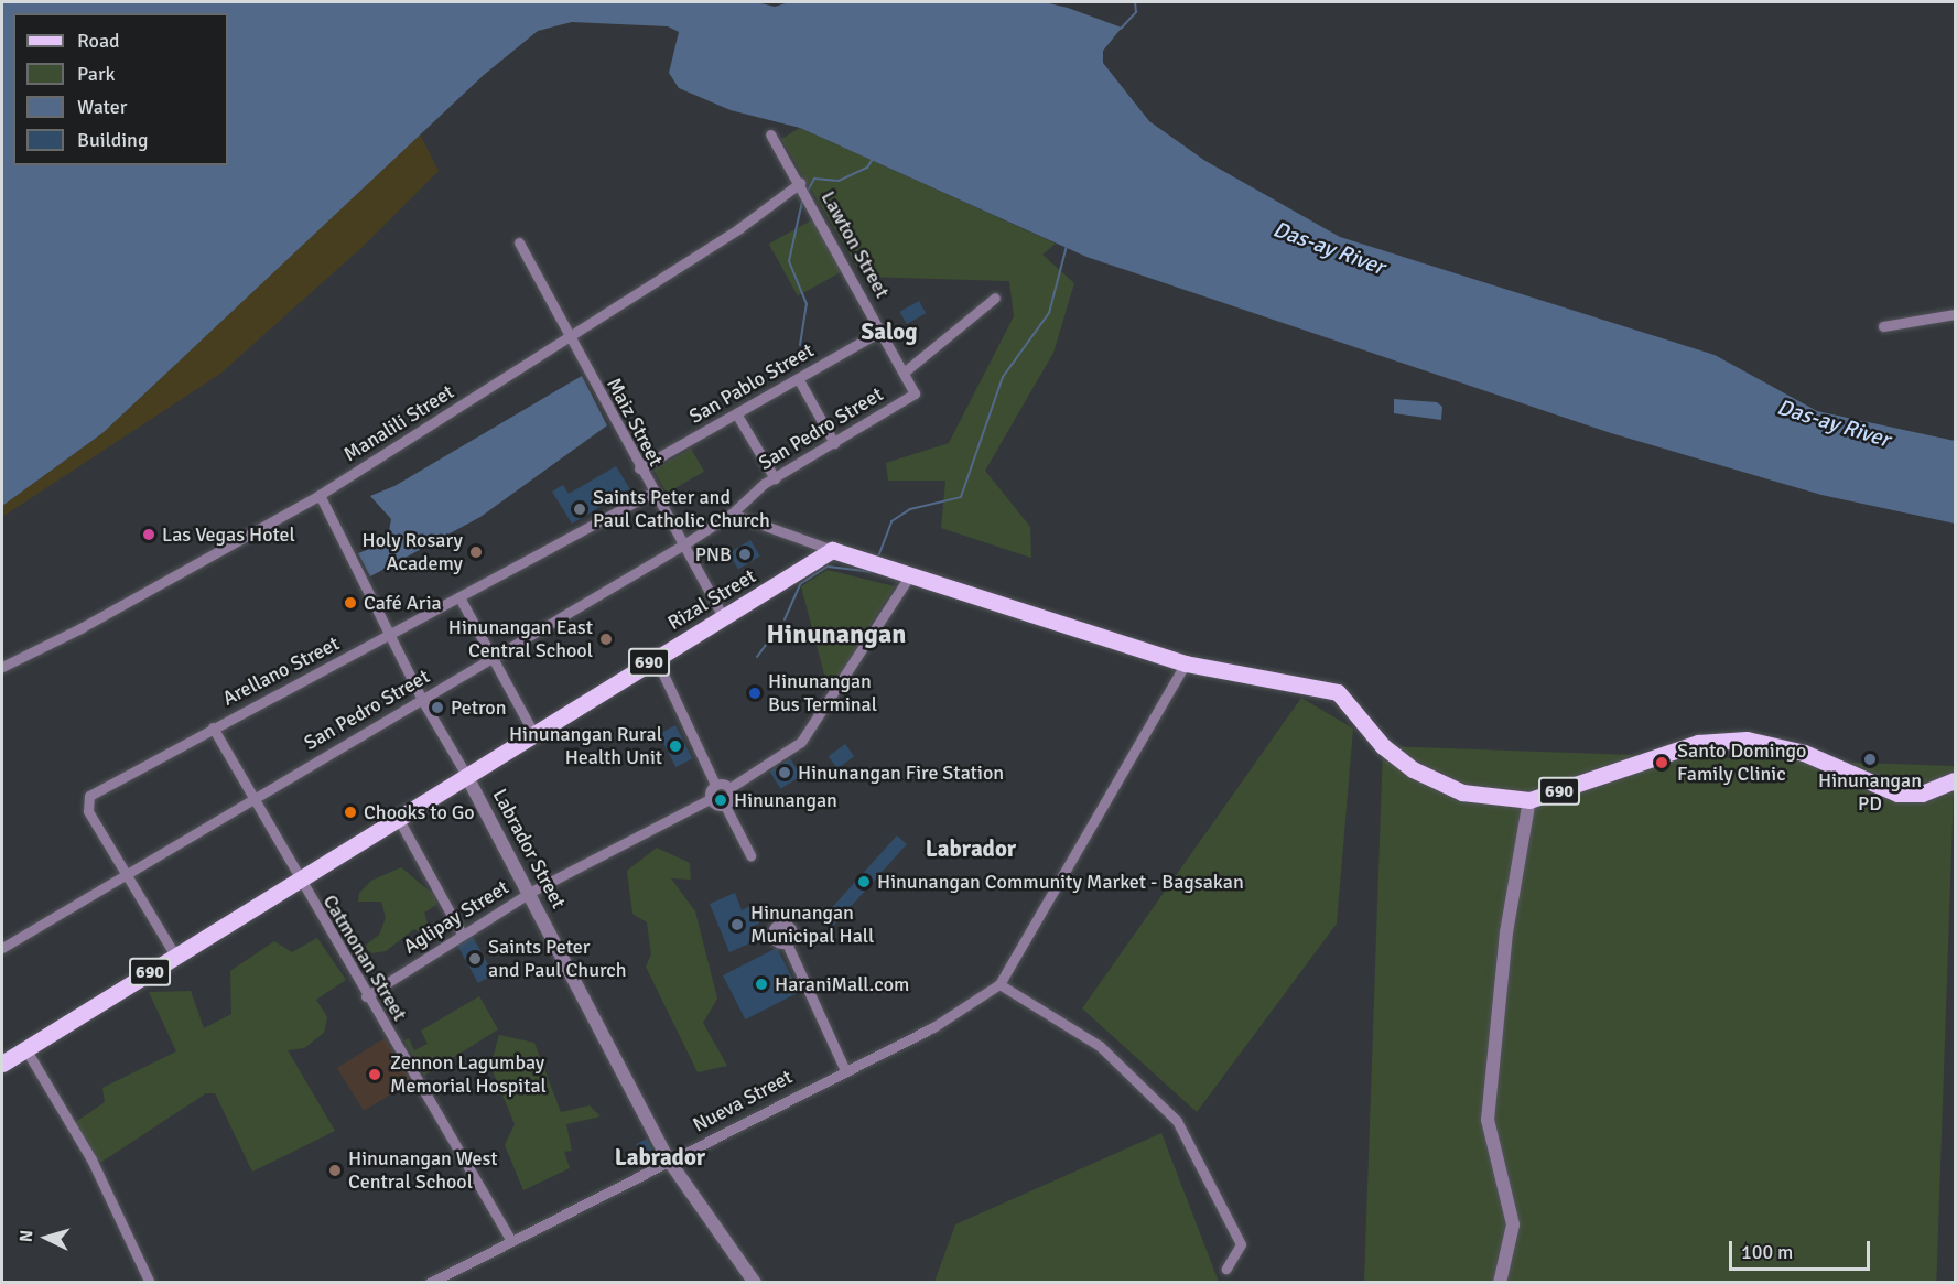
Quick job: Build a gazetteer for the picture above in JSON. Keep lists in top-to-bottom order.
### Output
{
  "streets": {
    "main road": ["Rizal Street", "690"],
    "street": [
      "Lawton Street",
      "San Pablo Street",
      "Maiz Street",
      "Manalili Street",
      "San Pedro Street",
      "Arellano Street",
      "Labrador Street",
      "Aglipay Street",
      "Catmonan Street",
      "Nueva Street"
    ]
  },
  "crossings": [
    ["Lawton Street", "San Pablo Street"],
    ["Lawton Street", "Manalili Street"],
    ["Lawton Street", "San Pedro Street"],
    ["San Pablo Street", "Maiz Street"],
    ["Maiz Street", "Manalili Street"],
    ["Maiz Street", "San Pedro Street"],
    ["Maiz Street", "Rizal Street"],
    ["Maiz Street", "Arellano Street"],
    ["Manalili Street", "Labrador Street"],
    ["San Pedro Street", "Arellano Street"],
    ["San Pedro Street", "Labrador Street"],
    ["San Pedro Street", "Catmonan Street"],
    ["Rizal Street", "690"],
    ["Rizal Street", "Labrador Street"],
    ["Rizal Street", "Catmonan Street"],
    ["690", "Arellano Street"],
    ["690", "Catmonan Street"],
    ["Arellano Street", "Labrador Street"],
    ["Arellano Street", "Catmonan Street"],
    ["Labrador Street", "Aglipay Street"],
    ["Labrador Street", "Nueva Street"],
    ["Aglipay Street", "Catmonan Street"],
    ["Catmonan Street", "Nueva Street"]
  ],
  "districts": [
    "Salog",
    "Hinunangan",
    "Labrador",
    "Labrador"
  ],
  "water": ["Das-ay River"],
  "places": [
    "Saints Peter and Paul Catholic Church",
    "Las Vegas Hotel",
    "Holy Rosary Academy",
    "PNB",
    "Café Aria",
    "Hinunangan East Central School",
    "Hinunangan Bus Terminal",
    "Petron",
    "Hinunangan Rural Health Unit",
    "Hinunangan PD",
    "Santo Domingo Family Clinic",
    "Hinunangan Fire Station",
    "Hinunangan",
    "Chooks to Go",
    "Hinunangan Community Market - Bagsakan",
    "Hinunangan Municipal Hall",
    "Saints Peter and Paul Church",
    "HaraniMall.com",
    "Zennon Lagumbay Memorial Hospital",
    "Hinunangan West Central School"
  ],
  "legend": [
    "Road",
    "Park",
    "Water",
    "Building"
  ],
  "scale_bar": "100 m",
  "north": "left"
}
